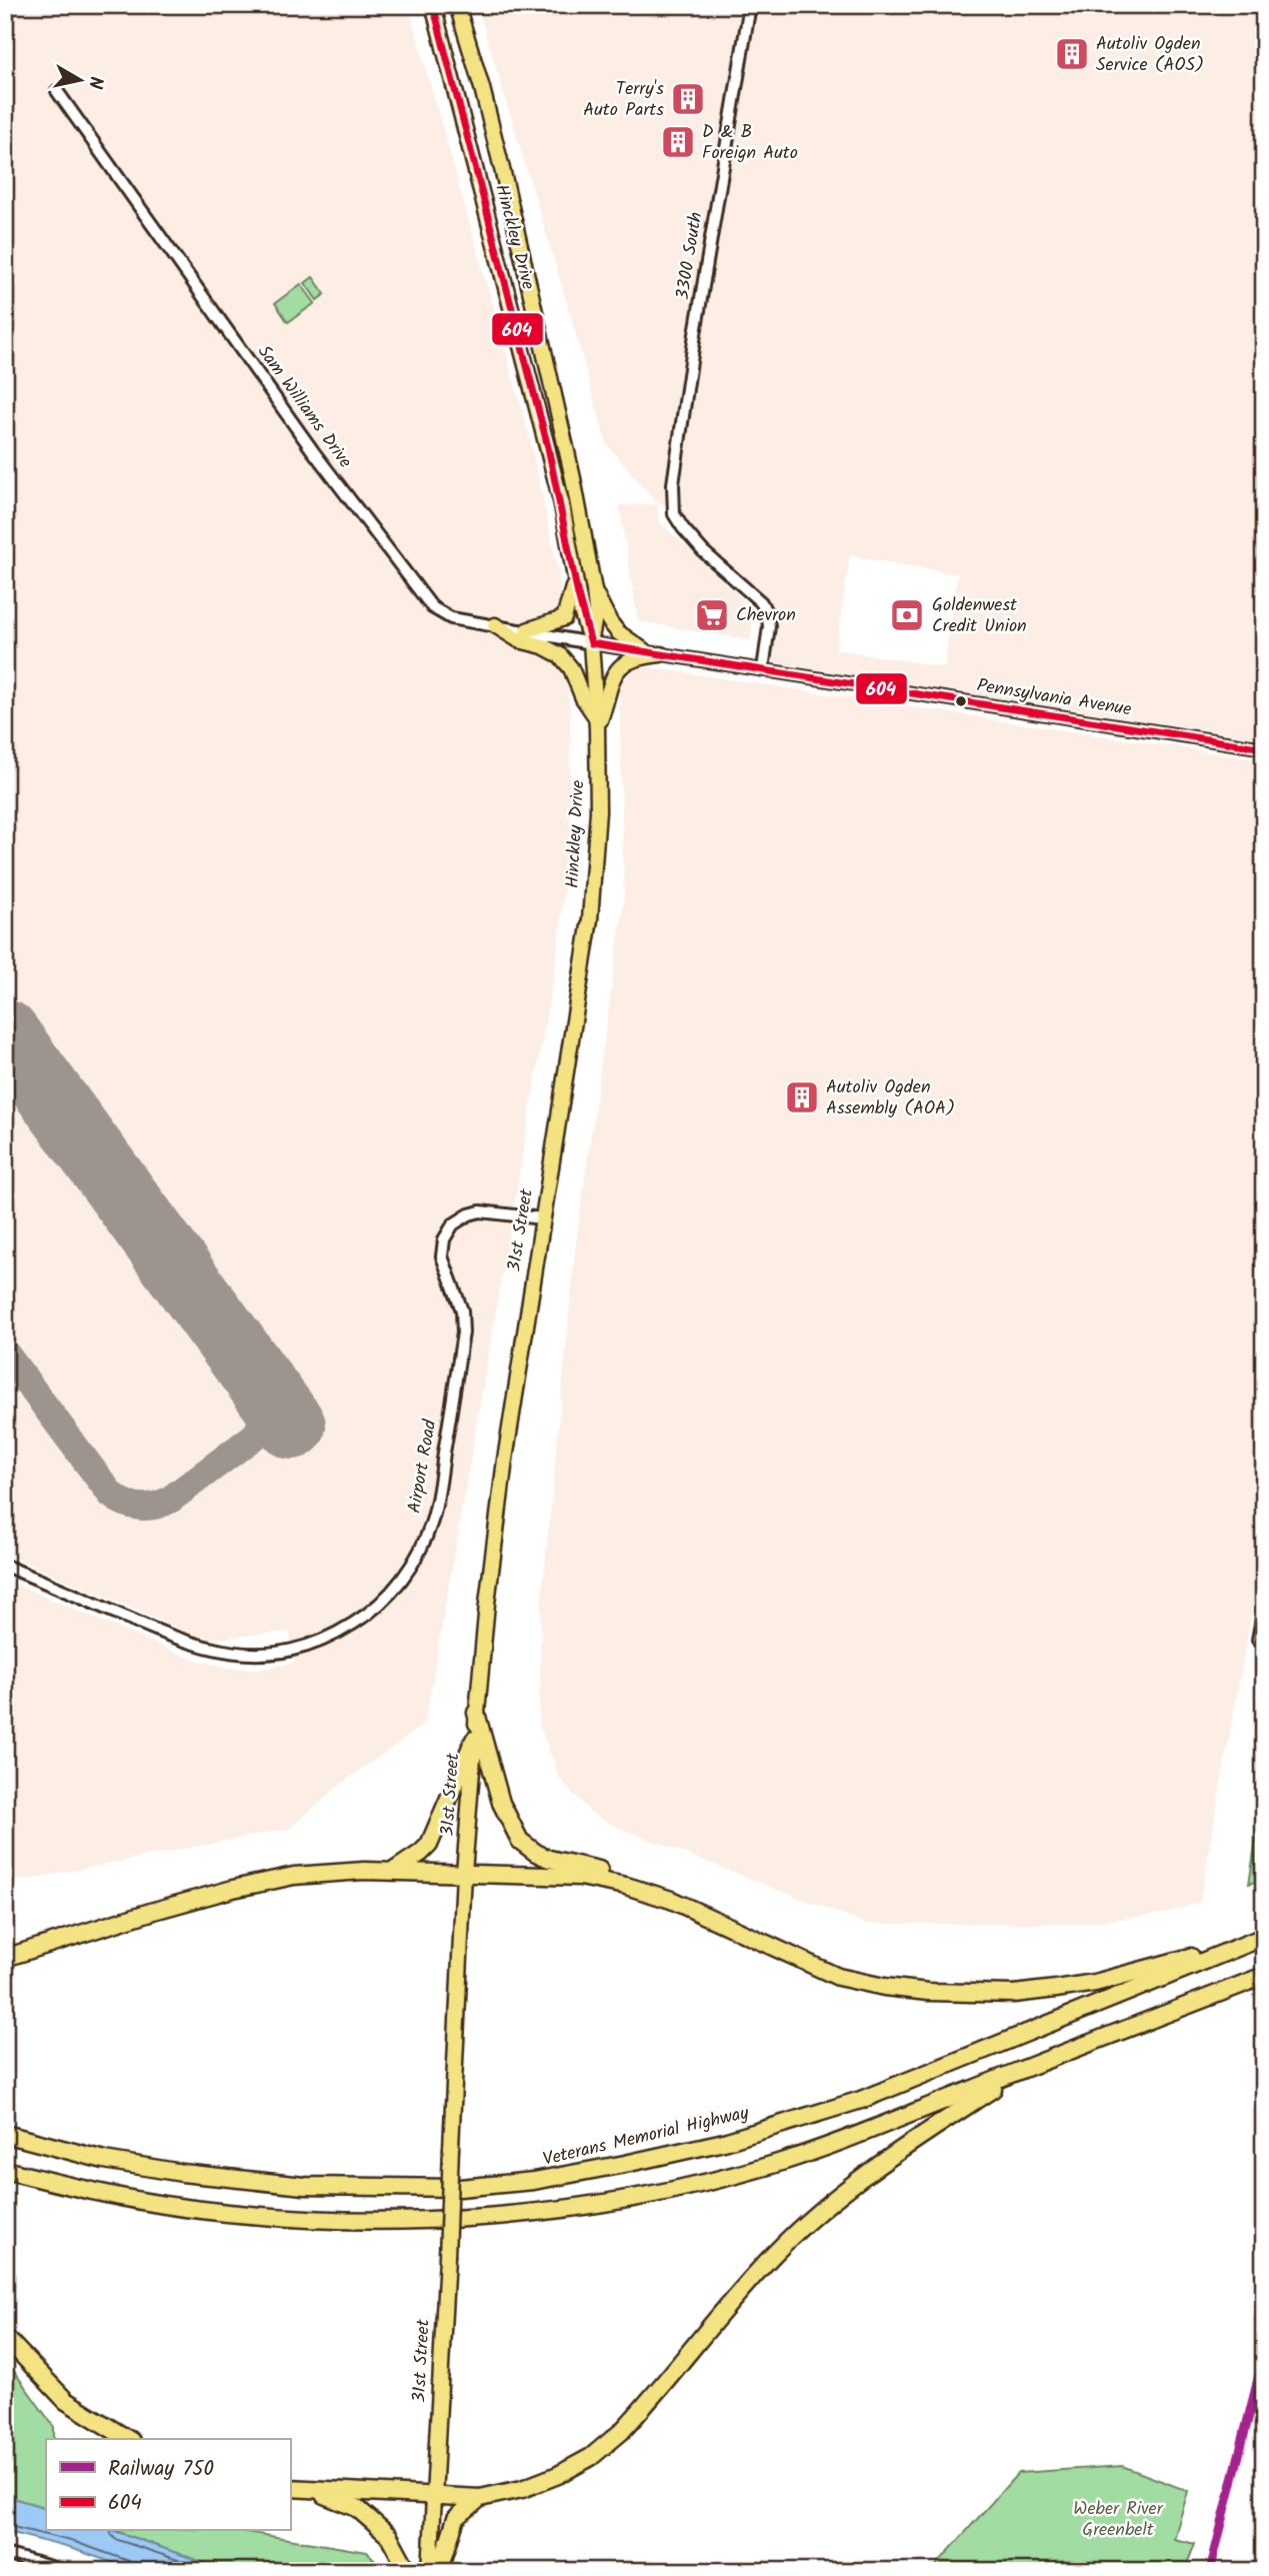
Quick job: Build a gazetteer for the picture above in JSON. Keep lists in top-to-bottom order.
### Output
{
  "streets": {
    "highway": ["Veterans Memorial Highway"],
    "main road": ["Hinckley Drive", "31st Street"],
    "street": [
      "3300 South",
      "Sam Williams Drive",
      "Pennsylvania Avenue",
      "Airport Road"
    ]
  },
  "crossings": [
    ["Hinckley Drive", "Sam Williams Drive"],
    ["Hinckley Drive", "Pennsylvania Avenue"],
    ["Hinckley Drive", "31st Street"],
    ["3300 South", "Pennsylvania Avenue"],
    ["Sam Williams Drive", "Pennsylvania Avenue"],
    ["31st Street", "Airport Road"]
  ],
  "parks": ["Weber River Greenbelt"],
  "places": {
    "building": [
      "Autoliv Ogden Service (AOS)",
      "Terry's Auto Parts",
      "D & B Foreign Auto",
      "Autoliv Ogden Assembly (AOA)"
    ],
    "supermarket": ["Chevron"],
    "bank": ["Goldenwest Credit Union"]
  },
  "lines": ["transit line 604", "rail line 750"],
  "legend": ["Railway 750", "604"],
  "north": "right"
}
